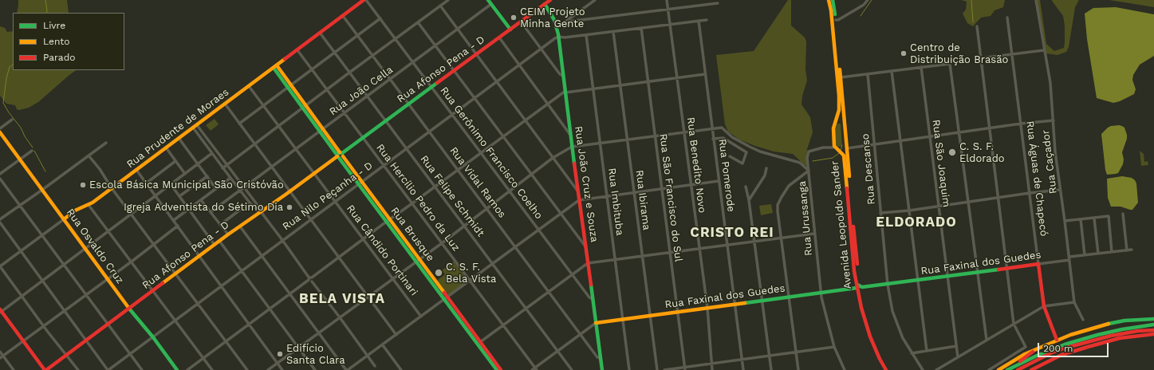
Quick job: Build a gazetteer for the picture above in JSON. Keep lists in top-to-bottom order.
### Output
{
  "streets": {
    "main road": [
      "Rua Afonso Pena - D",
      "Rua Prudente de Moraes",
      "Rua Águas de Chapecó",
      "Rua João Cruz e Souza",
      "Avenida Leopoldo Sander",
      "Rua Brusque",
      "Rua Osvaldo Cruz",
      "Rua Faxinal dos Guedes"
    ],
    "street": [
      "Rua João Cella",
      "Rua Gerônimo Francisco Coelho",
      "Rua Caçador",
      "Rua São Joaquim",
      "Rua Benedito Novo",
      "Rua Descanso",
      "Rua Pomerode",
      "Rua Vidal Ramos",
      "Rua Nilo Peçanha - D",
      "Rua Felipe Schmidt",
      "Rua Hercílio Pedro da Luz",
      "Rua São Francisco do Sul",
      "Rua Ibirama",
      "Rua Imbituba",
      "Rua Urussanga",
      "Rua Cândido Portinari"
    ]
  },
  "crossings": [
    ["Rua Afonso Pena - D", "Rua Gerônimo Francisco Coelho"],
    ["Rua Afonso Pena - D", "Rua Vidal Ramos"],
    ["Rua Afonso Pena - D", "Rua João Cruz e Souza"],
    ["Rua Afonso Pena - D", "Rua Felipe Schmidt"],
    ["Rua Afonso Pena - D", "Rua Hercílio Pedro da Luz"],
    ["Rua Afonso Pena - D", "Rua Brusque"],
    ["Rua Afonso Pena - D", "Rua Osvaldo Cruz"],
    ["Rua Afonso Pena - D", "Rua Cândido Portinari"],
    ["Rua João Cella", "Rua Gerônimo Francisco Coelho"],
    ["Rua João Cella", "Rua Vidal Ramos"],
    ["Rua João Cella", "Rua Felipe Schmidt"],
    ["Rua João Cella", "Rua Hercílio Pedro da Luz"],
    ["Rua João Cella", "Rua Brusque"],
    ["Rua João Cella", "Rua Cândido Portinari"],
    ["Rua Prudente de Moraes", "Rua Gerônimo Francisco Coelho"],
    ["Rua Prudente de Moraes", "Rua Vidal Ramos"],
    ["Rua Prudente de Moraes", "Rua Felipe Schmidt"],
    ["Rua Prudente de Moraes", "Rua Hercílio Pedro da Luz"],
    ["Rua Prudente de Moraes", "Rua Brusque"],
    ["Rua Prudente de Moraes", "Rua Osvaldo Cruz"],
    ["Rua Prudente de Moraes", "Rua Cândido Portinari"],
    ["Rua Gerônimo Francisco Coelho", "Rua João Cruz e Souza"],
    ["Rua Gerônimo Francisco Coelho", "Rua Nilo Peçanha - D"],
    ["Rua Caçador", "Rua Faxinal dos Guedes"],
    ["Rua São Joaquim", "Rua Faxinal dos Guedes"],
    ["Rua Benedito Novo", "Rua Urussanga"],
    ["Rua Benedito Novo", "Rua Faxinal dos Guedes"],
    ["Rua Descanso", "Rua Faxinal dos Guedes"],
    ["Rua Pomerode", "Rua Urussanga"],
    ["Rua Pomerode", "Rua Faxinal dos Guedes"],
    ["Rua Águas de Chapecó", "Rua Faxinal dos Guedes"],
    ["Rua Vidal Ramos", "Rua João Cruz e Souza"],
    ["Rua Vidal Ramos", "Rua Nilo Peçanha - D"],
    ["Rua João Cruz e Souza", "Rua Nilo Peçanha - D"],
    ["Rua João Cruz e Souza", "Rua Urussanga"],
    ["Rua João Cruz e Souza", "Rua Faxinal dos Guedes"],
    ["Rua Nilo Peçanha - D", "Rua Felipe Schmidt"],
    ["Rua Nilo Peçanha - D", "Rua Hercílio Pedro da Luz"],
    ["Rua Nilo Peçanha - D", "Rua Brusque"],
    ["Rua Nilo Peçanha - D", "Rua Osvaldo Cruz"],
    ["Rua Nilo Peçanha - D", "Rua Cândido Portinari"],
    ["Rua São Francisco do Sul", "Rua Urussanga"],
    ["Rua São Francisco do Sul", "Rua Faxinal dos Guedes"],
    ["Rua Ibirama", "Rua Urussanga"],
    ["Rua Ibirama", "Rua Faxinal dos Guedes"],
    ["Rua Imbituba", "Rua Urussanga"],
    ["Rua Imbituba", "Rua Faxinal dos Guedes"],
    ["Rua Urussanga", "Rua Faxinal dos Guedes"],
    ["Avenida Leopoldo Sander", "Rua Faxinal dos Guedes"]
  ],
  "districts": ["ELDORADO", "CRISTO REI", "BELA VISTA"],
  "places": [
    "CEIM Projeto Minha Gente",
    "Centro de Distribuição Brasão",
    "C. S. F. Eldorado",
    "Escola Básica Municipal São Cristóvão",
    "Igreja Adventista do Sétimo Dia",
    "C. S. F. Bela Vista",
    "Edifício Santa Clara"
  ],
  "legend": ["Livre", "Lento", "Parado"],
  "scale_bar": "200 m"
}
